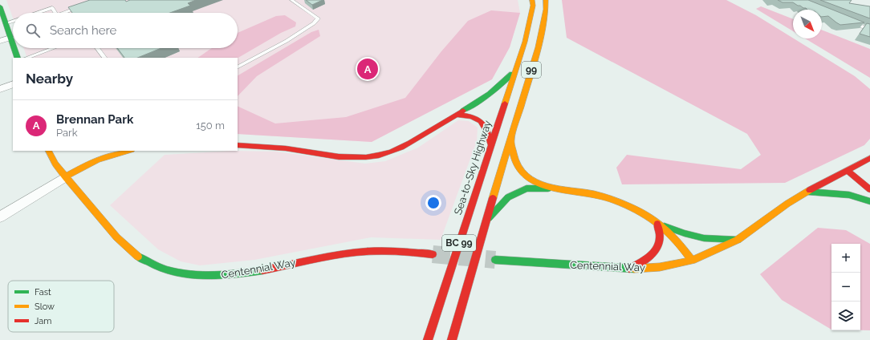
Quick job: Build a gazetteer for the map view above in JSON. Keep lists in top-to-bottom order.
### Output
{
  "streets": {
    "main road": [
      "99",
      "Sea-to-Sky Highway",
      "BC 99",
      "Centennial Way"
    ]
  },
  "legend": ["Fast", "Slow", "Jam"],
  "north": "bottom right",
  "page": {
    "search": "Search here",
    "pins": "A",
    "heading": "Nearby",
    "list": [
      {
        "mark": "A",
        "name": "Brennan Park",
        "note": "Park",
        "value": "150 m"
      }
    ],
    "map_buttons": ["+", "−"]
  }
}
